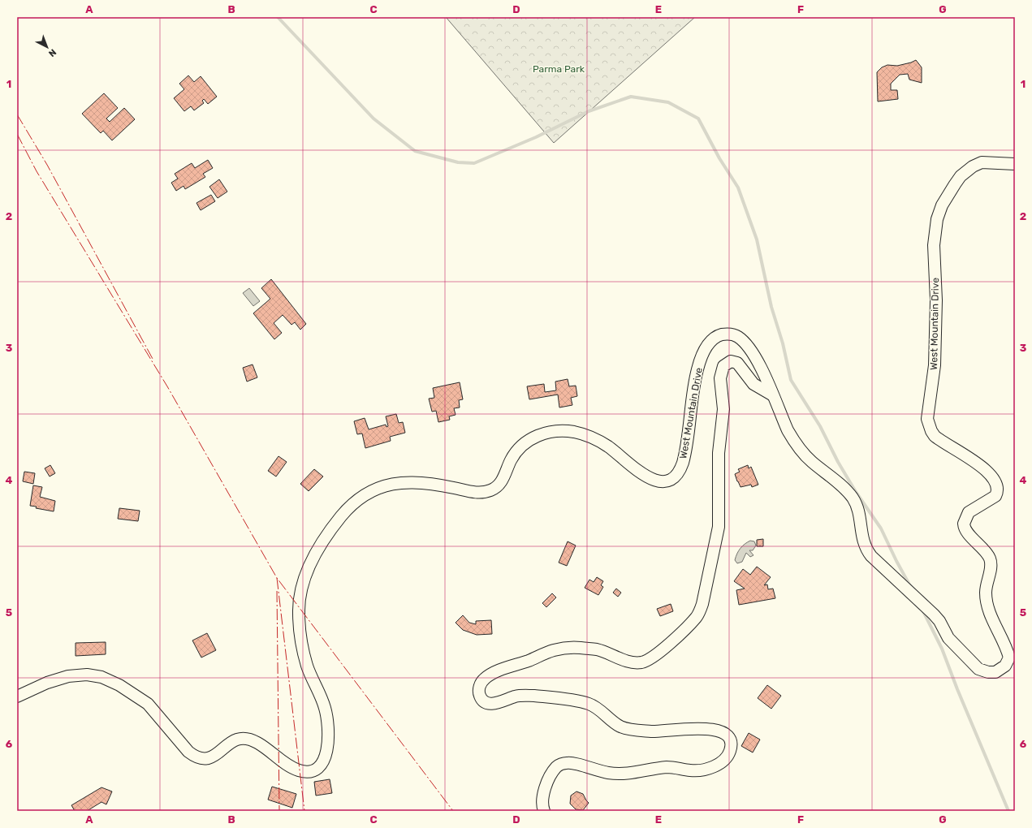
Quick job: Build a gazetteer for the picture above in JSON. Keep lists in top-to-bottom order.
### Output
{
  "streets": {
    "street": ["West Mountain Drive"]
  },
  "parks": ["Parma Park"],
  "north": "bottom right",
  "grid": {
    "columns": [
      "A",
      "B",
      "C",
      "D",
      "E",
      "F",
      "G"
    ],
    "rows": [
      "1",
      "2",
      "3",
      "4",
      "5",
      "6"
    ]
  }
}
